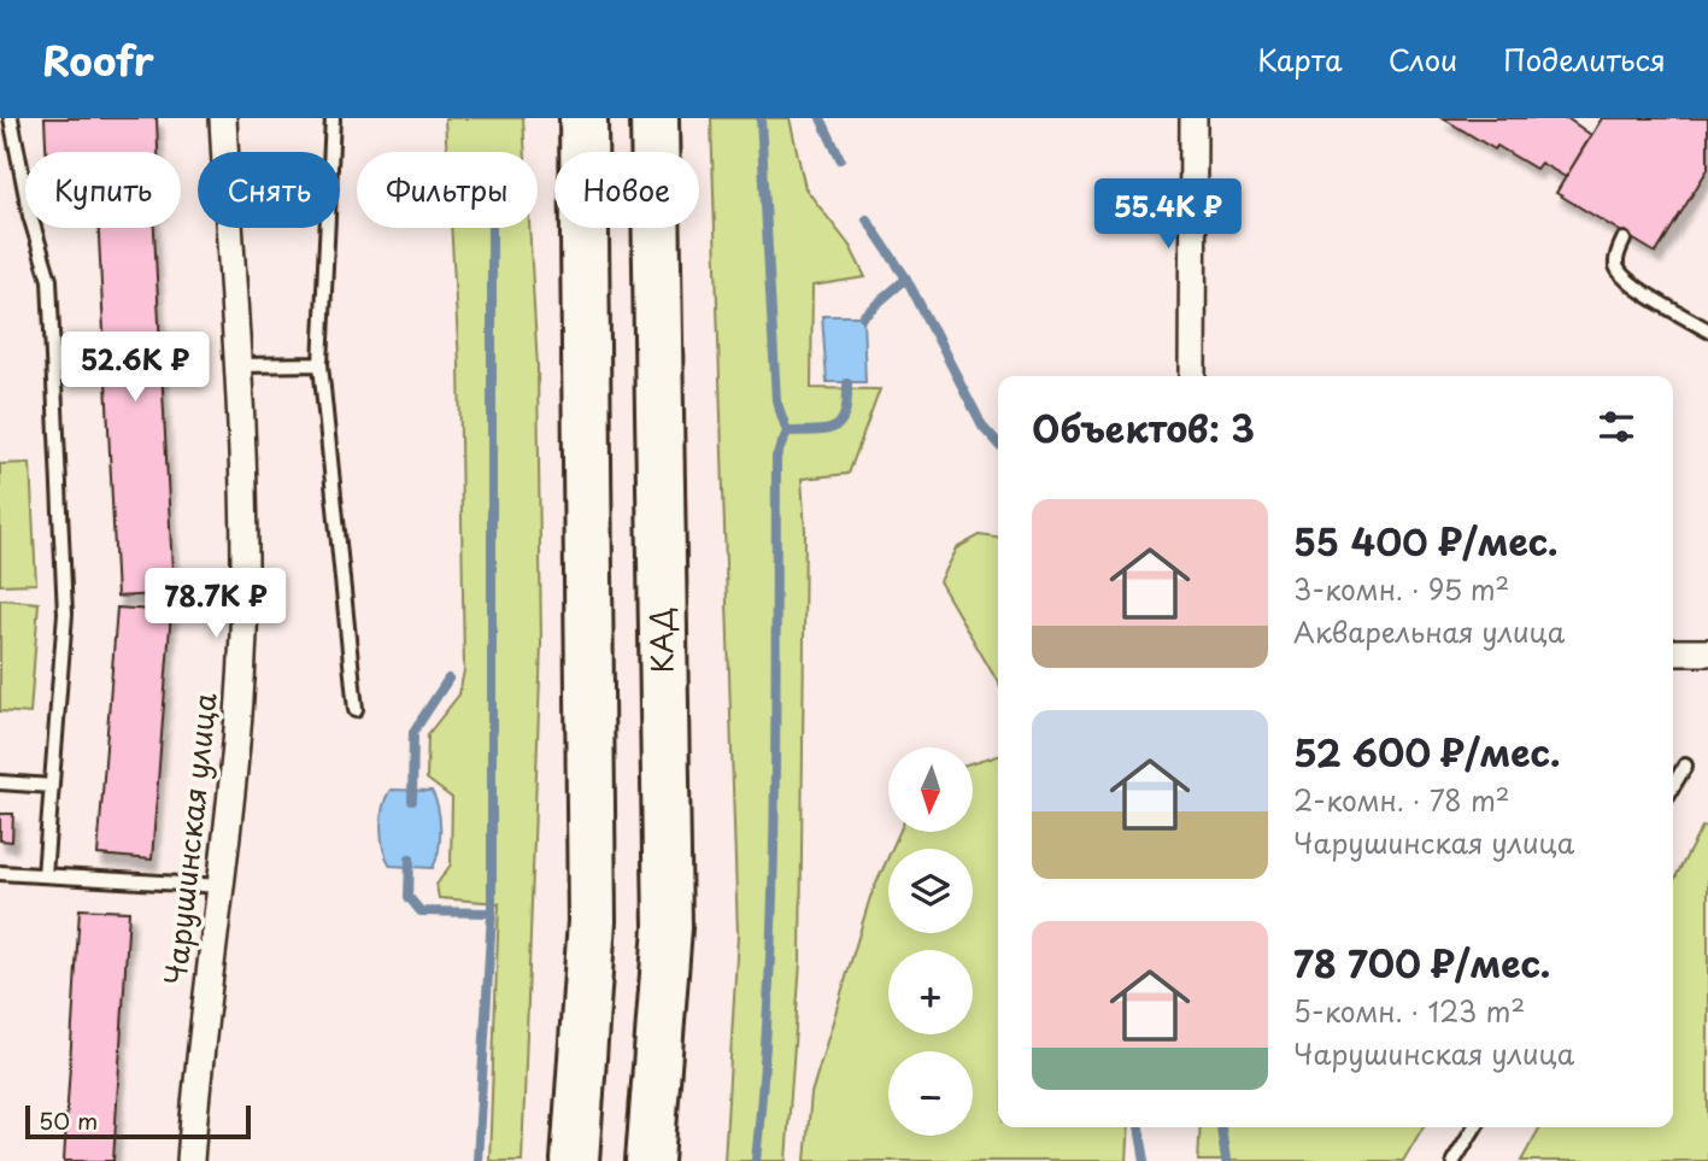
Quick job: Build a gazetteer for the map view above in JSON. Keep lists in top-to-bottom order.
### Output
{
  "streets": {
    "highway": ["КАД"],
    "street": ["Чарушинская улица"]
  },
  "scale_bar": "50 m",
  "north": "bottom",
  "page": {
    "header": "Roofr",
    "nav": ["Карта", "Слои", "Поделиться"],
    "chip": [
      "Купить",
      "Снять",
      "Фильтры",
      "Новое"
    ],
    "price": ["55.4K ₽", "52.6K ₽", "78.7K ₽"],
    "heading": "Объектов: 3",
    "list": [
      {
        "name": "55 400 ₽/мес.",
        "note": "3-комн. · 95 m² · Акварельная улица"
      },
      {
        "name": "52 600 ₽/мес.",
        "note": "2-комн. · 78 m² · Чарушинская улица"
      },
      {
        "name": "78 700 ₽/мес.",
        "note": "5-комн. · 123 m² · Чарушинская улица"
      }
    ],
    "map_buttons": ["+", "−"],
    "scale": "50 m"
  }
}
